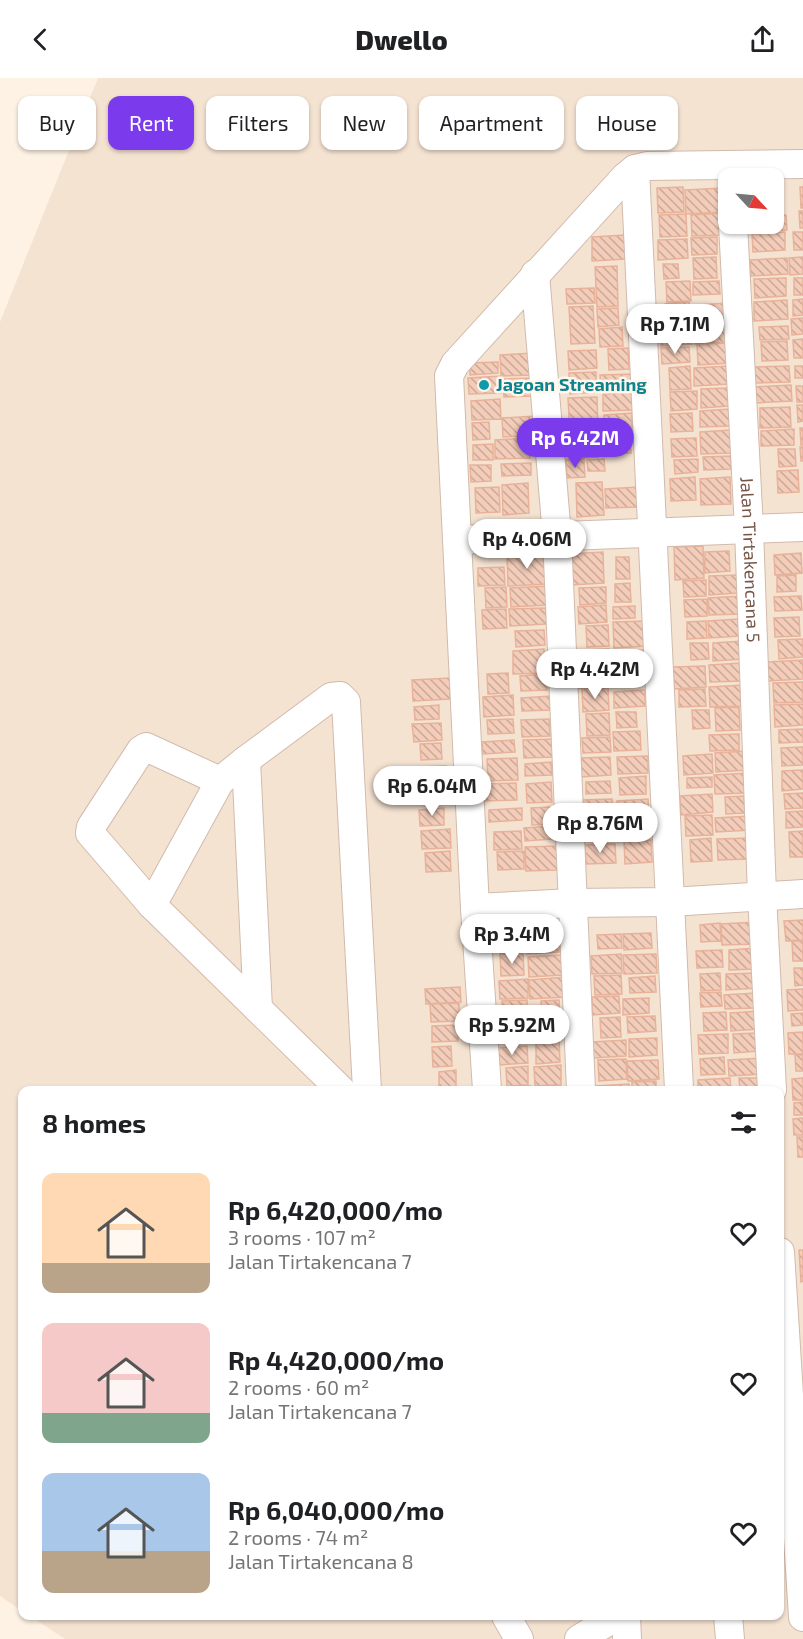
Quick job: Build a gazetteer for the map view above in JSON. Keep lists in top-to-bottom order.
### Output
{
  "streets": {
    "street": ["Jalan Tirtakencana 5"]
  },
  "places": ["Jagoan Streaming"],
  "north": "bottom right",
  "page": {
    "header": "Dwello",
    "chip": [
      "Buy",
      "Rent",
      "Filters",
      "New",
      "Apartment",
      "House"
    ],
    "price": [
      "Rp 7.1M",
      "Rp 6.42M",
      "Rp 4.06M",
      "Rp 4.42M",
      "Rp 6.04M",
      "Rp 8.76M",
      "Rp 3.4M",
      "Rp 5.92M"
    ],
    "heading": "8 homes",
    "list": [
      {
        "name": "Rp 6,420,000/mo",
        "note": "3 rooms · 107 m² · Jalan Tirtakencana 7"
      },
      {
        "name": "Rp 4,420,000/mo",
        "note": "2 rooms · 60 m² · Jalan Tirtakencana 7"
      },
      {
        "name": "Rp 6,040,000/mo",
        "note": "2 rooms · 74 m² · Jalan Tirtakencana 8"
      }
    ]
  }
}
